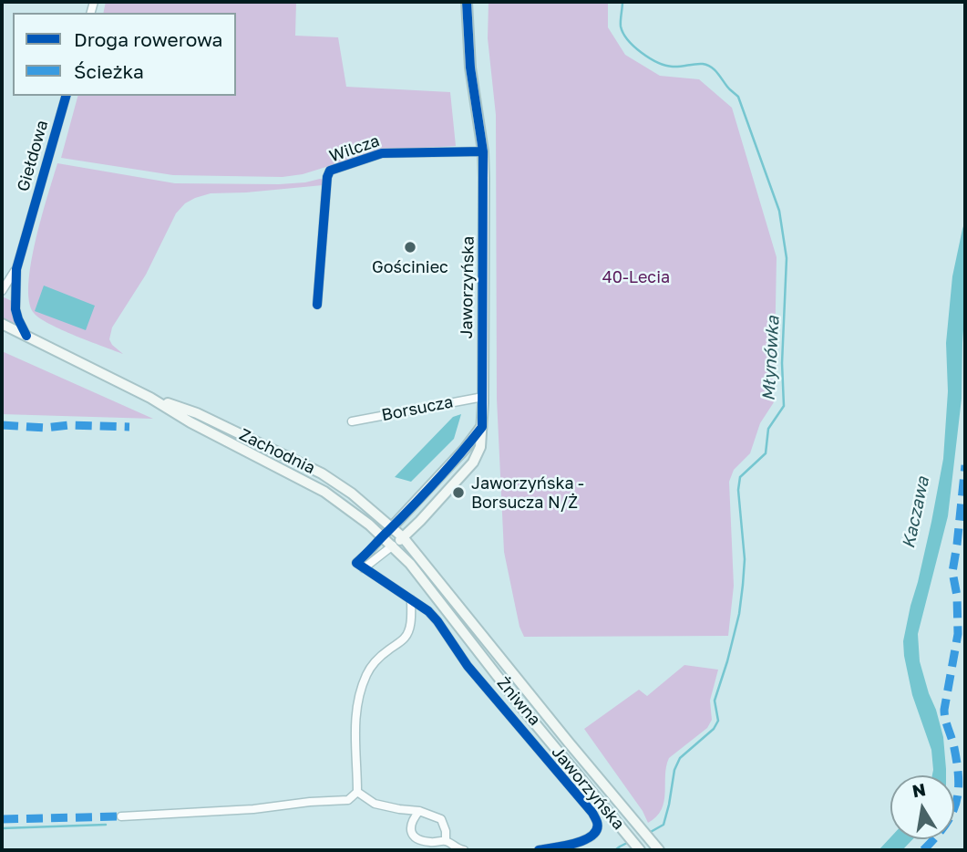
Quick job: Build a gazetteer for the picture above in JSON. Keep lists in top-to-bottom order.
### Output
{
  "streets": {
    "main road": ["Jaworzyńska", "Zachodnia"],
    "street": [
      "Wilcza",
      "Giełdowa",
      "Borsucza",
      "Żniwna"
    ]
  },
  "crossings": [
    ["Wilcza", "Jaworzyńska"],
    ["Giełdowa", "Zachodnia"],
    ["Jaworzyńska", "Borsucza"],
    ["Jaworzyńska", "Zachodnia"],
    ["Jaworzyńska", "Żniwna"],
    ["Zachodnia", "Żniwna"]
  ],
  "water": ["Młynówka", "Kaczawa"],
  "parks": ["40-Lecia"],
  "places": ["Gościniec", "Jaworzyńska - Borsucza N/Ż"],
  "legend": ["Droga rowerowa", "Ścieżka"],
  "north": "top"
}
